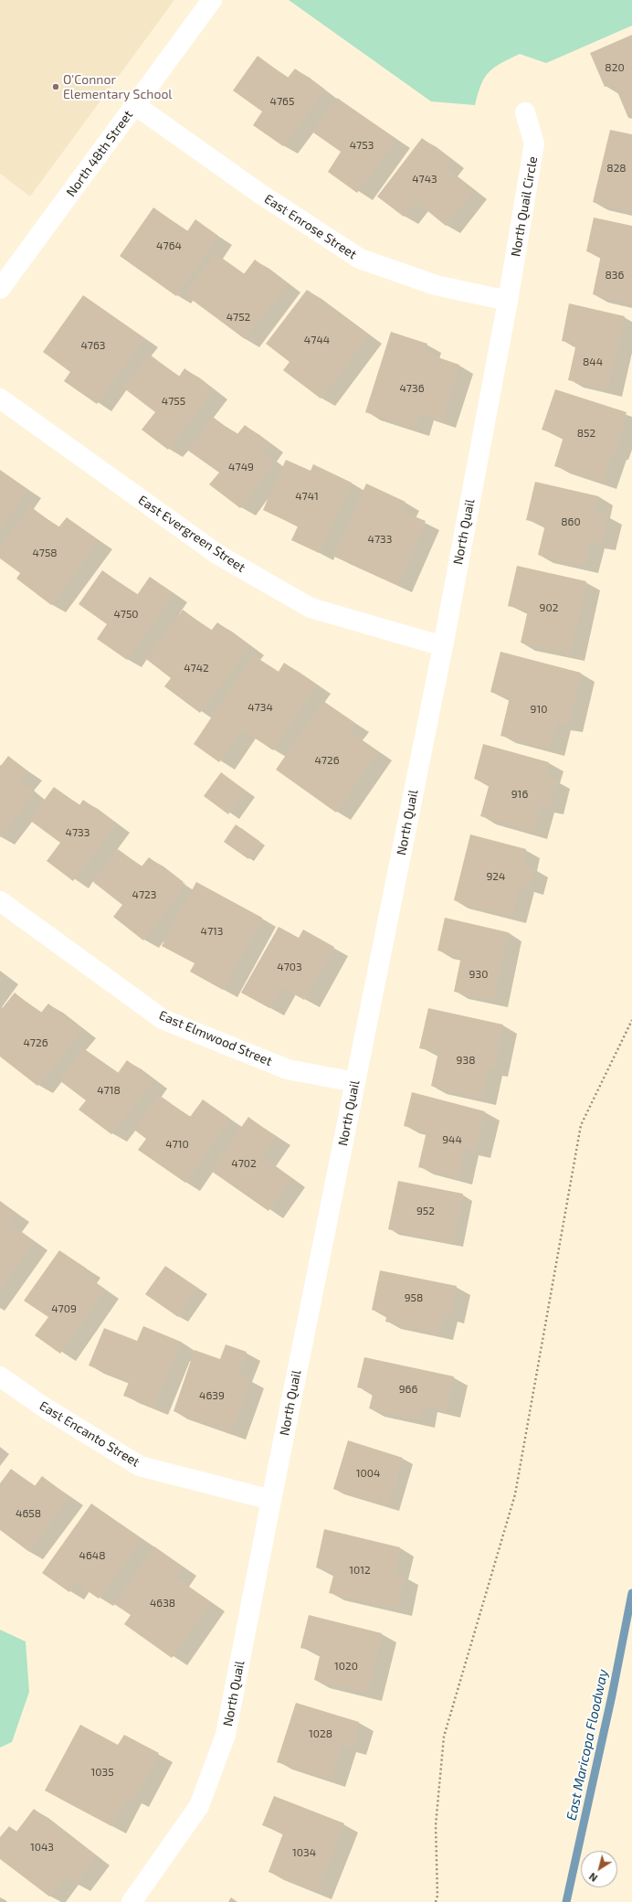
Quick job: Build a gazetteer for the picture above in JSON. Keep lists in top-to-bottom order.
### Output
{
  "streets": {
    "street": [
      "North 48th Street",
      "North Quail Circle",
      "East Enrose Street",
      "North Quail",
      "East Evergreen Street",
      "East Elmwood Street",
      "East Encanto Street"
    ]
  },
  "crossings": [
    ["North 48th Street", "East Enrose Street"],
    ["North Quail Circle", "East Enrose Street"],
    ["North Quail Circle", "North Quail"],
    ["East Enrose Street", "North Quail"],
    ["North Quail", "East Evergreen Street"],
    ["North Quail", "East Elmwood Street"],
    ["North Quail", "East Encanto Street"]
  ],
  "water": ["East Maricopa Floodway"],
  "places": ["O'Connor Elementary School"],
  "house_numbers": [
    "820",
    "4765",
    "4753",
    "828",
    "4743",
    "4764",
    "836",
    "4752",
    "4744",
    "4763",
    "844",
    "4736",
    "4755",
    "852",
    "4749",
    "4741",
    "860",
    "4733",
    "4758",
    "902",
    "4750",
    "4742",
    "4734",
    "910",
    "4726",
    "916",
    "4733",
    "924",
    "4723",
    "4713",
    "4703",
    "930",
    "4726",
    "938",
    "4718",
    "944",
    "4710",
    "4702",
    "952",
    "958",
    "4709",
    "966",
    "4639",
    "1004",
    "4658",
    "4648",
    "1012",
    "4638",
    "1020",
    "1028",
    "1035",
    "1043",
    "1034"
  ],
  "north": "bottom left"
}
